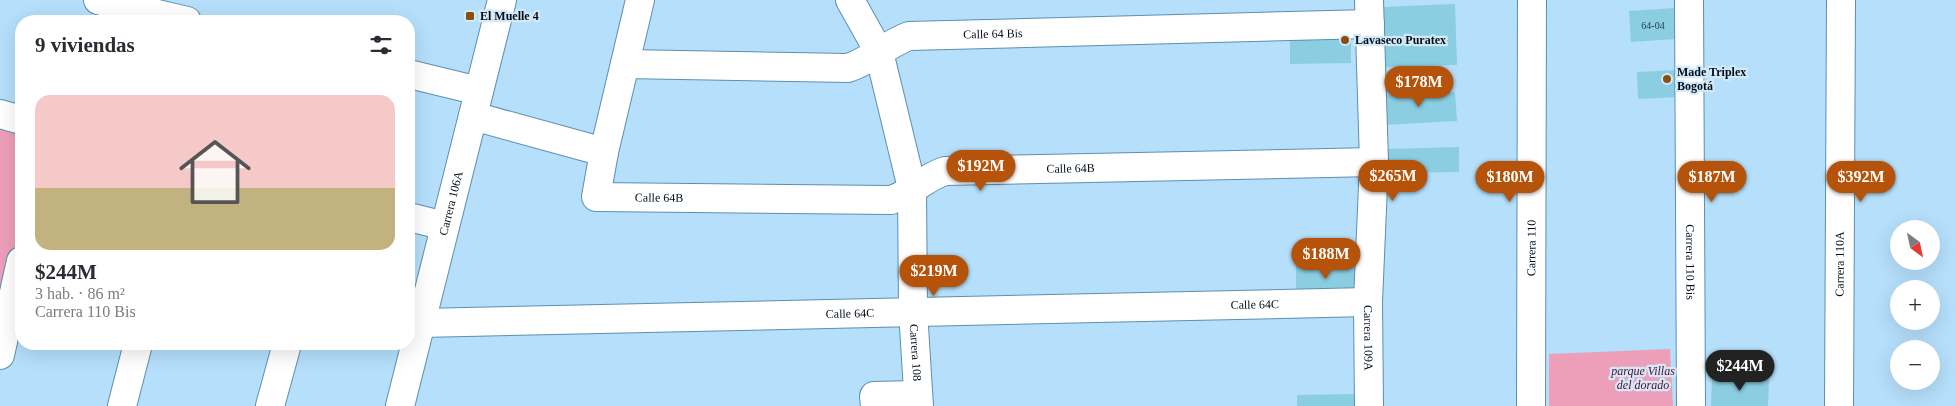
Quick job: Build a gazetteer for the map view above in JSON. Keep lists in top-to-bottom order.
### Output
{
  "streets": {
    "street": [
      "Calle 64 Bis",
      "Calle 64B",
      "Carrera 106A",
      "Carrera 110",
      "Carrera 110 Bis",
      "Carrera 110A",
      "Calle 64C",
      "Carrera 109A",
      "Carrera 108"
    ]
  },
  "crossings": [
    ["Calle 64 Bis", "Carrera 109A"],
    ["Calle 64 Bis", "Carrera 108"],
    ["Calle 64B", "Carrera 109A"],
    ["Calle 64B", "Carrera 108"],
    ["Carrera 106A", "Calle 64C"],
    ["Calle 64C", "Carrera 109A"],
    ["Calle 64C", "Carrera 108"]
  ],
  "parks": ["parque Villas del dorado"],
  "places": {
    "transit": ["El Muelle 4"],
    "other": ["Lavaseco Puratex", "Made Triplex Bogotá"]
  },
  "house_numbers": ["64-04"],
  "north": "bottom right",
  "page": {
    "heading": "9 viviendas",
    "price": [
      "$178M",
      "$192M",
      "$265M",
      "$180M",
      "$187M",
      "$392M",
      "$188M",
      "$219M",
      "$244M"
    ],
    "list": [
      {
        "name": "$244M",
        "note": "3 hab. · 86 m² · Carrera 110 Bis"
      }
    ],
    "map_buttons": ["+", "−"]
  }
}
